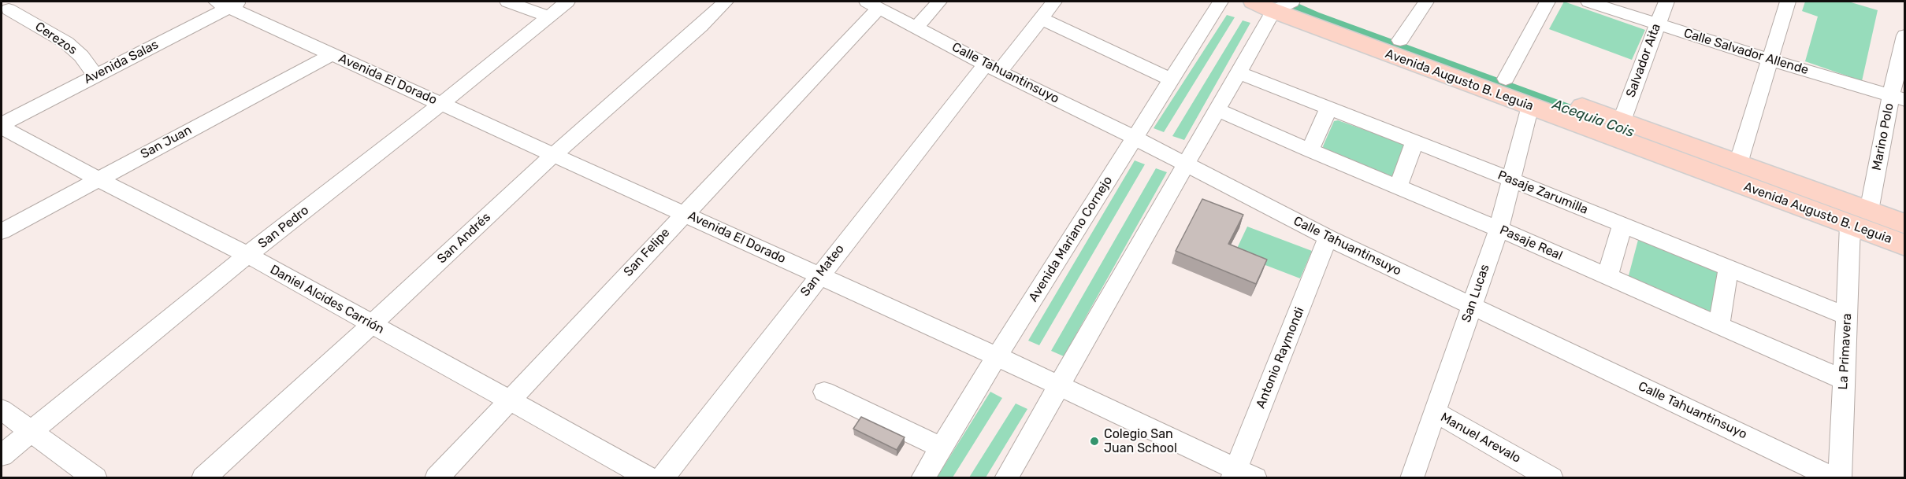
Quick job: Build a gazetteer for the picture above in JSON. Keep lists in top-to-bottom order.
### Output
{
  "streets": {
    "main road": ["Avenida Augusto B. Leguia"],
    "street": [
      "Cerezos",
      "Calle Salvador Allende",
      "Salvador Aita",
      "Avenida Salas",
      "Calle Tahuantinsuyo",
      "Avenida El Dorado",
      "Marino Polo",
      "San Juan",
      "Pasaje Zarumilla",
      "San Pedro",
      "San Andrés",
      "Avenida Mariano Cornejo",
      "Pasaje Real",
      "San Felipe",
      "San Mateo",
      "San Lucas",
      "Daniel Alcides Carrión",
      "La Primavera",
      "Antonio Raymondi",
      "Manuel Arevalo"
    ]
  },
  "crossings": [
    ["Cerezos", "Avenida Salas"],
    ["Calle Salvador Allende", "Salvador Aita"],
    ["Calle Salvador Allende", "Marino Polo"],
    ["Salvador Aita", "Avenida Augusto B. Leguia"],
    ["Avenida Salas", "Avenida El Dorado"],
    ["Avenida Salas", "Daniel Alcides Carrión"],
    ["Calle Tahuantinsuyo", "Avenida Mariano Cornejo"],
    ["Calle Tahuantinsuyo", "San Felipe"],
    ["Calle Tahuantinsuyo", "San Mateo"],
    ["Calle Tahuantinsuyo", "San Lucas"],
    ["Calle Tahuantinsuyo", "Antonio Raymondi"],
    ["Avenida El Dorado", "San Juan"],
    ["Avenida El Dorado", "San Pedro"],
    ["Avenida El Dorado", "San Andrés"],
    ["Avenida El Dorado", "Avenida Mariano Cornejo"],
    ["Avenida El Dorado", "San Felipe"],
    ["Avenida El Dorado", "San Mateo"],
    ["Avenida El Dorado", "Antonio Raymondi"],
    ["Avenida Augusto B. Leguia", "Marino Polo"],
    ["Avenida Augusto B. Leguia", "San Lucas"],
    ["Avenida Augusto B. Leguia", "La Primavera"],
    ["San Juan", "Daniel Alcides Carrión"],
    ["Pasaje Zarumilla", "San Lucas"],
    ["Pasaje Zarumilla", "La Primavera"],
    ["San Pedro", "Daniel Alcides Carrión"],
    ["San Andrés", "Daniel Alcides Carrión"],
    ["Pasaje Real", "San Lucas"],
    ["Pasaje Real", "La Primavera"],
    ["San Felipe", "Daniel Alcides Carrión"],
    ["San Lucas", "Manuel Arevalo"]
  ],
  "water": ["Acequia Cois"],
  "places": ["Colegio San Juan School"]
}
